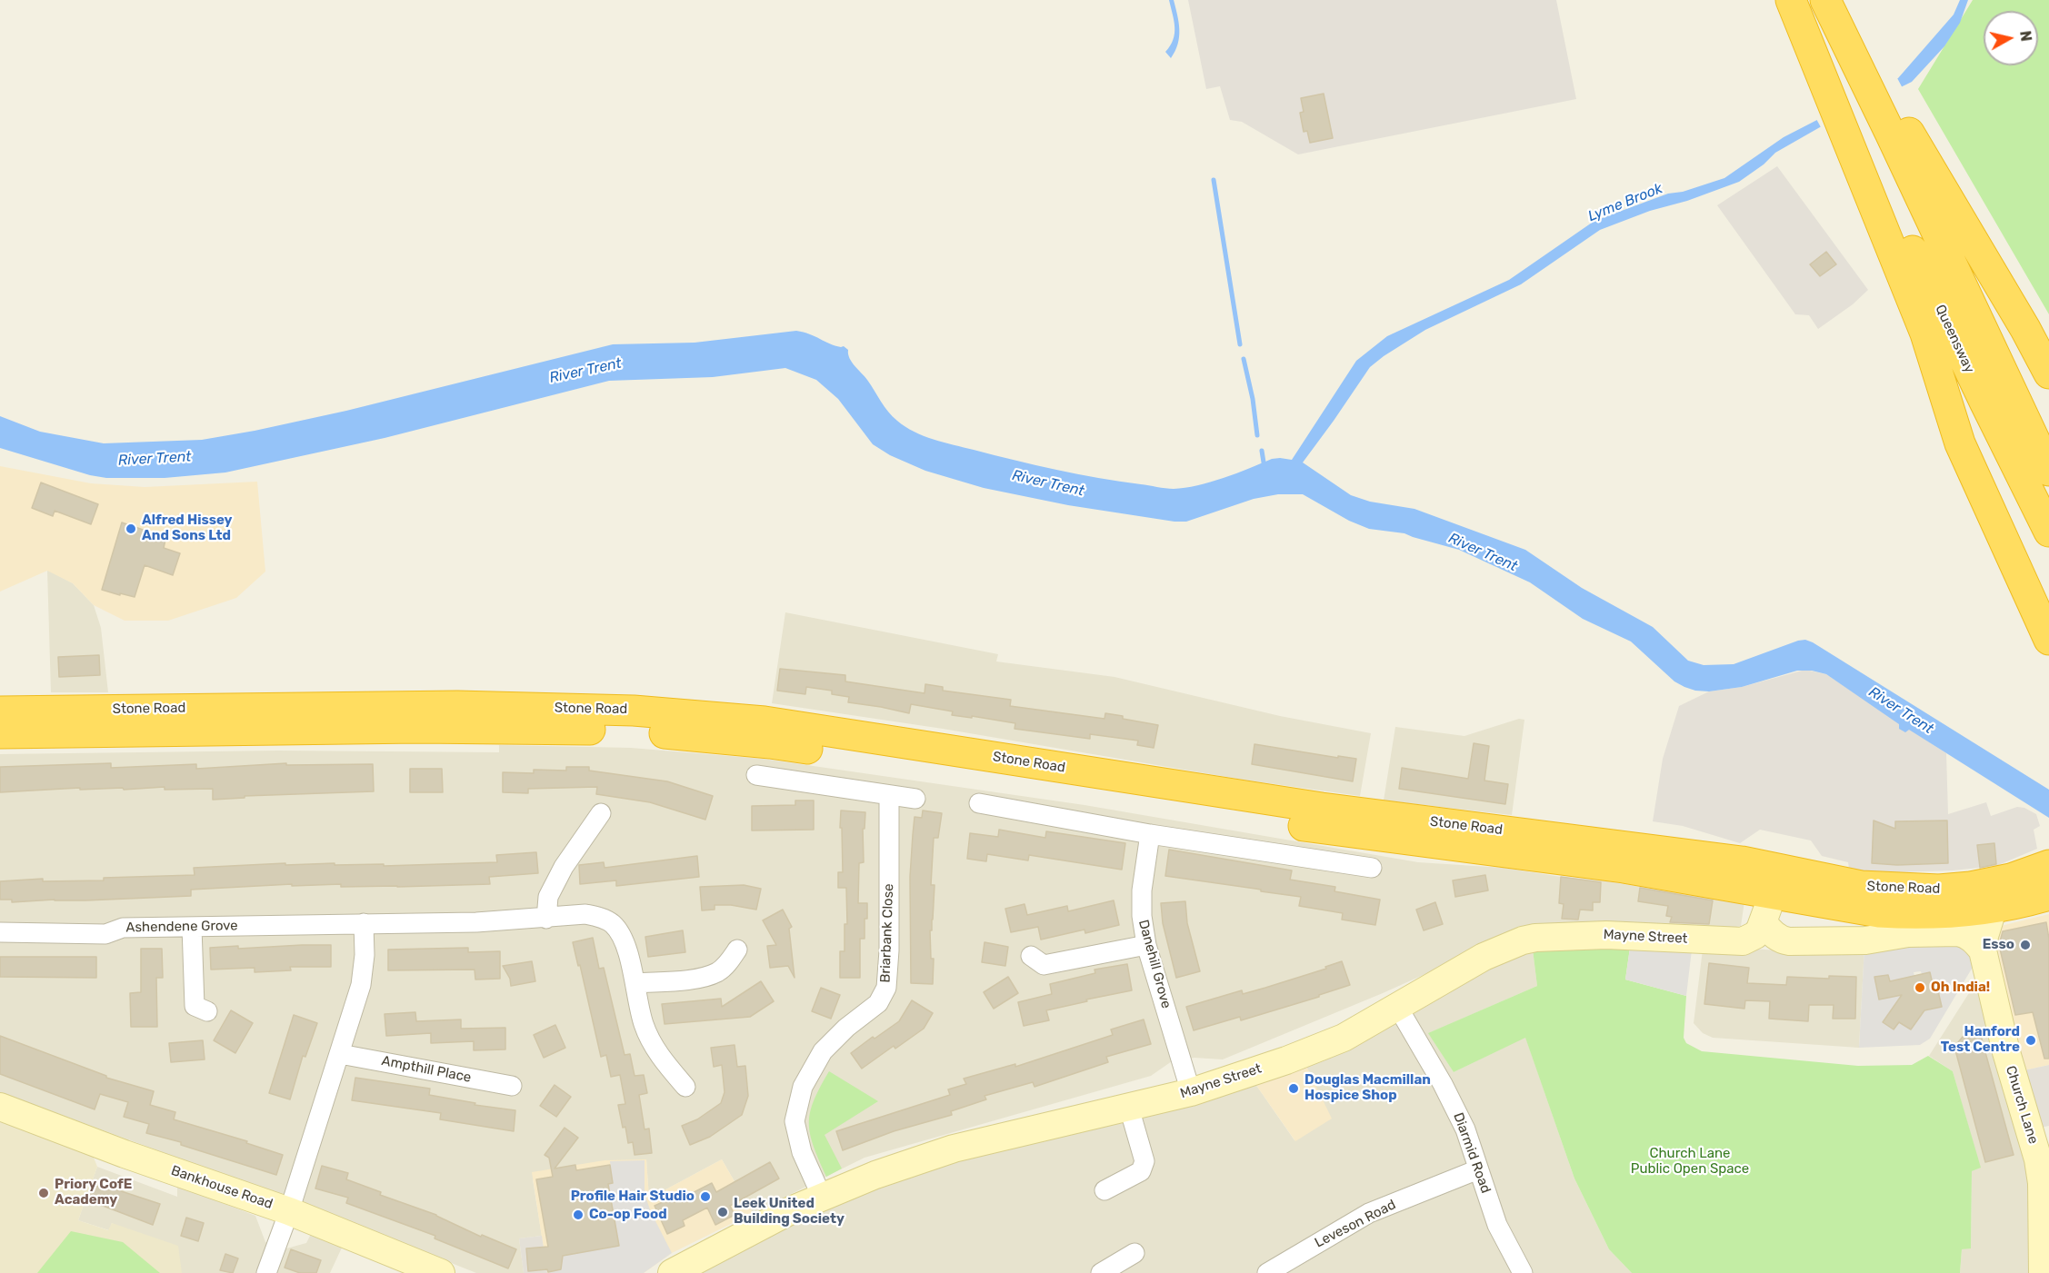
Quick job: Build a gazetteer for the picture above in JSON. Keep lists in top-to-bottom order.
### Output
{
  "streets": {
    "highway": ["Queensway", "Stone Road"],
    "street": [
      "Ashendene Grove",
      "Briarbank Close",
      "Mayne Street",
      "Danehill Grove",
      "Ampthill Place",
      "Church Lane",
      "Diarmid Road",
      "Bankhouse Road",
      "Leveson Road"
    ]
  },
  "crossings": [
    ["Stone Road", "Mayne Street"],
    ["Stone Road", "Church Lane"],
    ["Briarbank Close", "Mayne Street"],
    ["Mayne Street", "Danehill Grove"],
    ["Mayne Street", "Diarmid Road"],
    ["Diarmid Road", "Leveson Road"]
  ],
  "water": ["Lyme Brook", "River Trent"],
  "parks": ["Church Lane Public Open Space"],
  "places": [
    "Alfred Hissey And Sons Ltd",
    "Esso",
    "Oh India!",
    "Hanford Test Centre",
    "Douglas Macmillan Hospice Shop",
    "Priory CofE Academy",
    "Profile Hair Studio",
    "Leek United Building Society",
    "Co-op Food"
  ],
  "north": "right"
}
